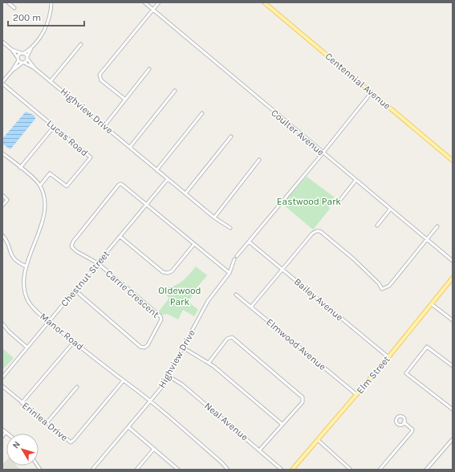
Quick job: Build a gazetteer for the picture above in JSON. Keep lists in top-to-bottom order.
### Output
{
  "streets": {
    "main road": ["Centennial Avenue", "Elm Street"],
    "street": [
      "Highview Drive",
      "Coulter Avenue",
      "Lucas Road",
      "Chestnut Street",
      "Carrie Crescent",
      "Bailey Avenue",
      "Manor Road",
      "Elmwood Avenue",
      "Erinlea Drive",
      "Neal Avenue"
    ]
  },
  "crossings": [
    ["Highview Drive", "Chestnut Street"],
    ["Highview Drive", "Manor Road"],
    ["Highview Drive", "Neal Avenue"],
    ["Lucas Road", "Manor Road"],
    ["Chestnut Street", "Carrie Crescent"],
    ["Chestnut Street", "Manor Road"],
    ["Bailey Avenue", "Elm Street"],
    ["Manor Road", "Erinlea Drive"],
    ["Elmwood Avenue", "Elm Street"]
  ],
  "parks": ["Eastwood Park", "Oldewood Park"],
  "scale_bar": "200 m",
  "north": "top left"
}
